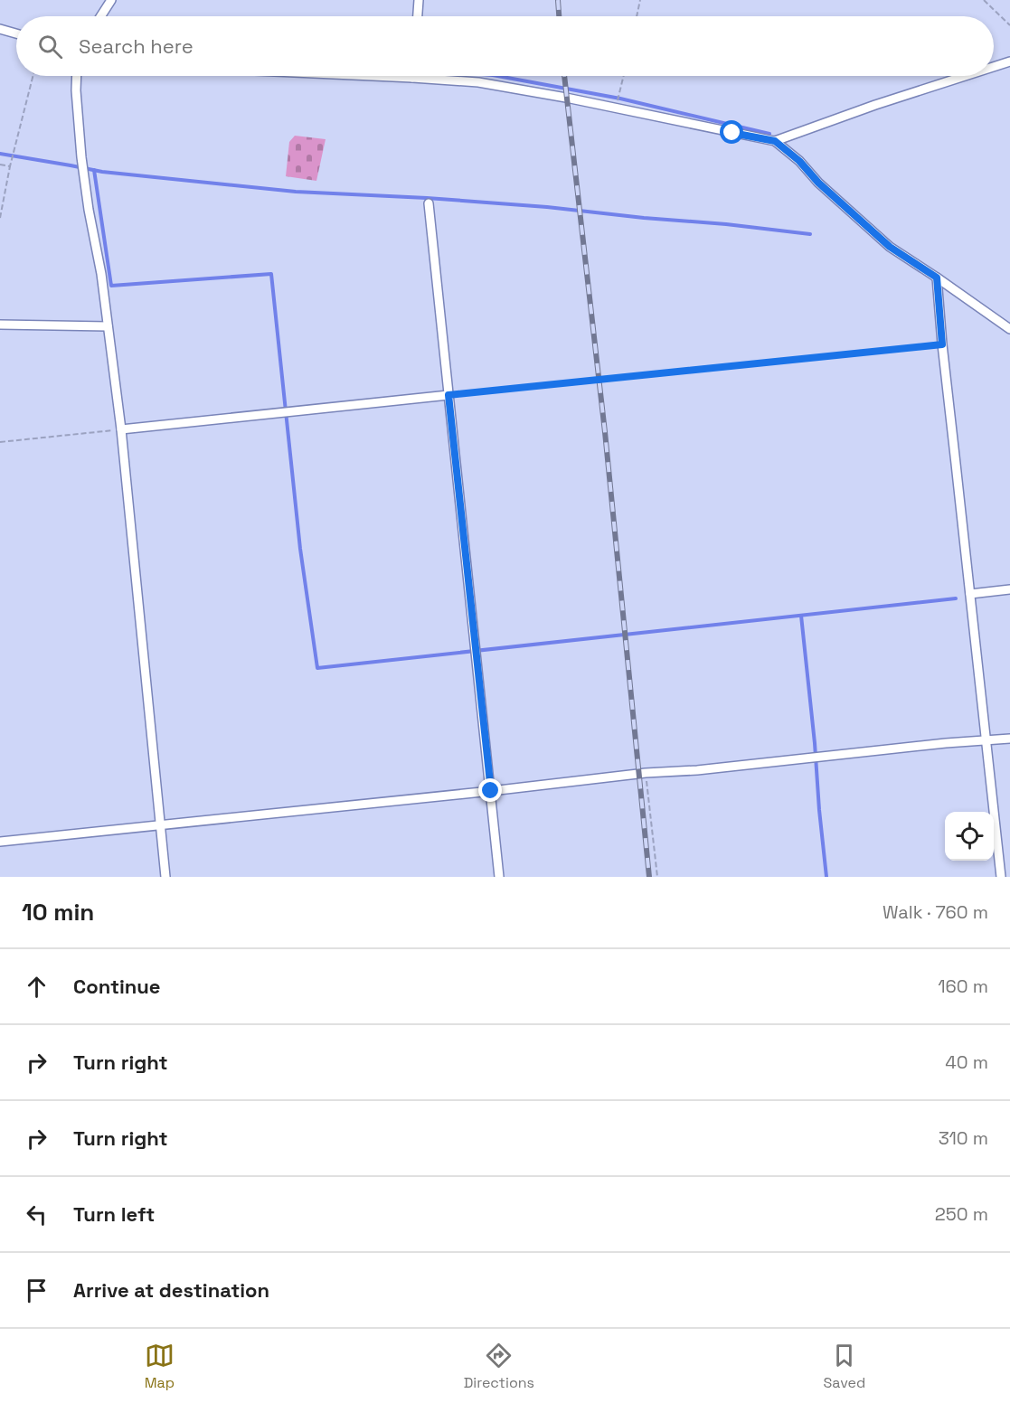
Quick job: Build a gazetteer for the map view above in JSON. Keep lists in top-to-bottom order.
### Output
{
  "page": {
    "search": "Search here",
    "heading": ["10 min", "Walk · 760 m"],
    "list": [
      ["Continue", "160 m"],
      ["Turn right", "40 m"],
      ["Turn right", "310 m"],
      ["Turn left", "250 m"],
      "Arrive at destination"
    ],
    "nav": ["Map", "Directions", "Saved"]
  }
}
